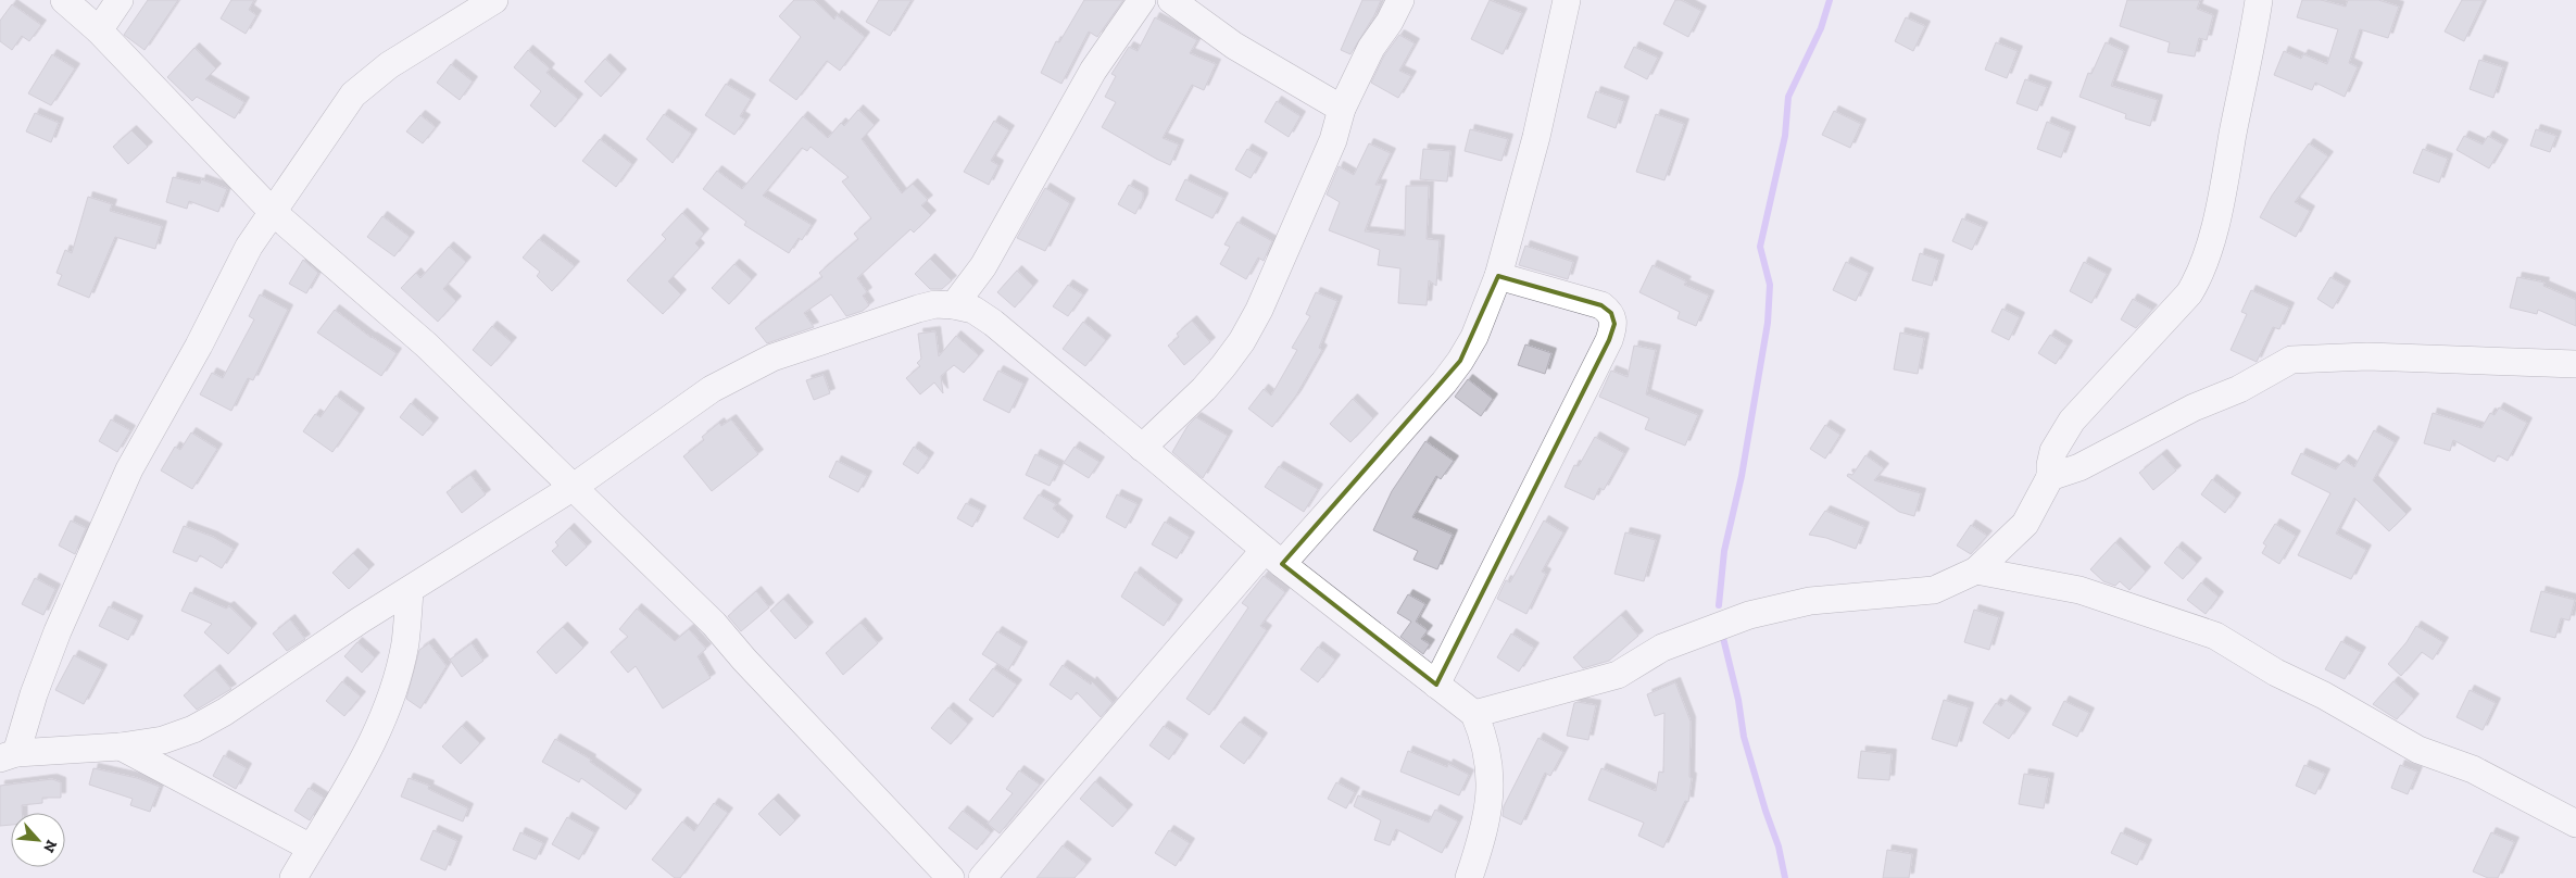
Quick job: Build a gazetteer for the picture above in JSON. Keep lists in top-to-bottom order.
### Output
{
  "north": "bottom right"
}
